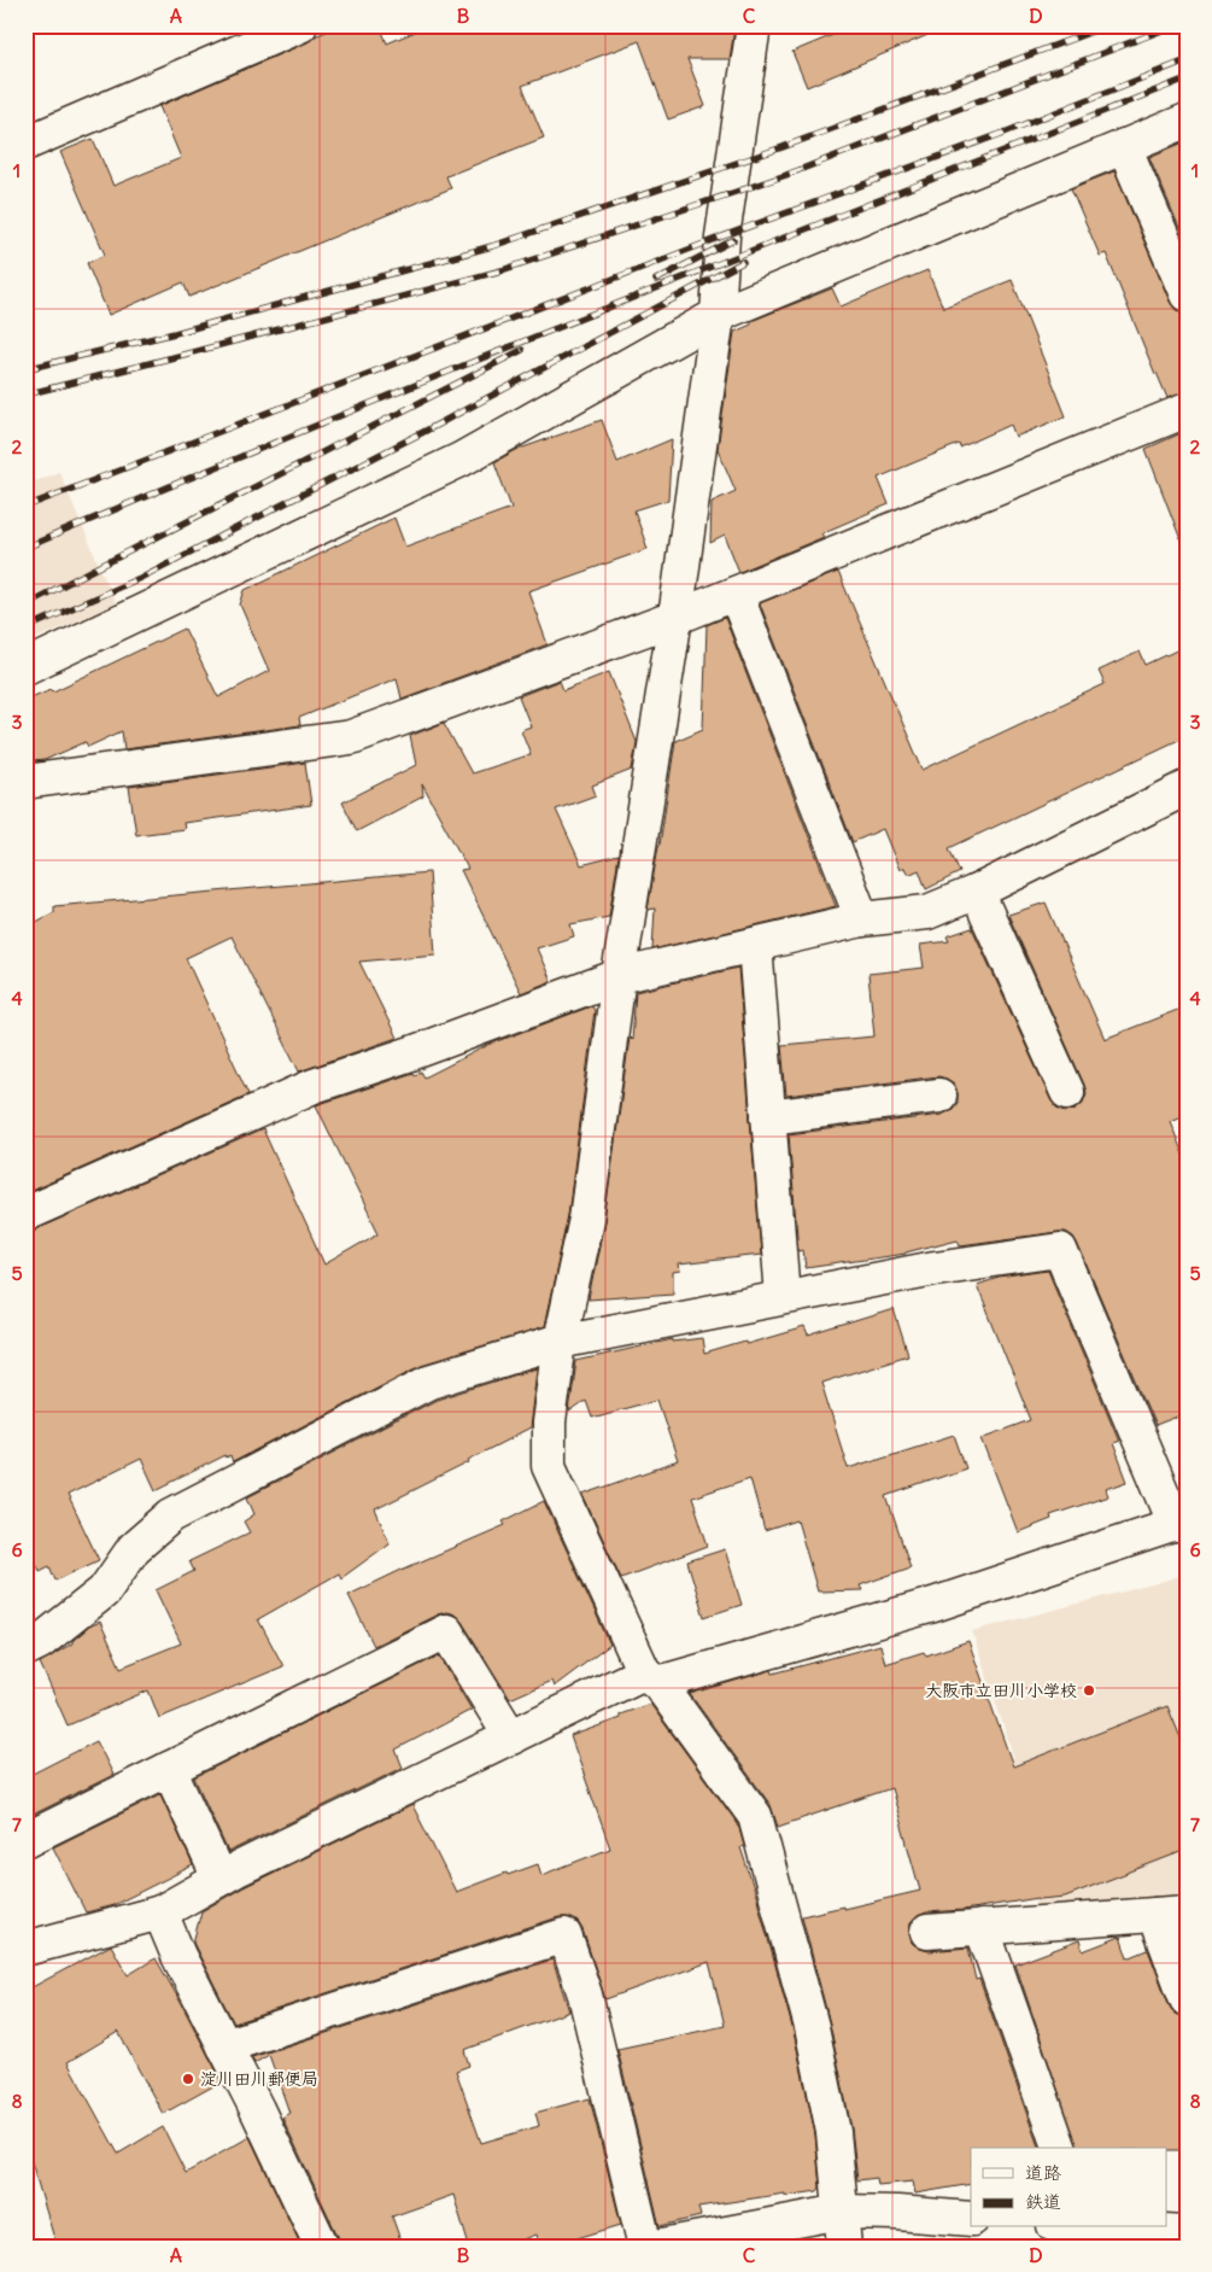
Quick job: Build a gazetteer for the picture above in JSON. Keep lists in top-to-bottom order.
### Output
{
  "places": ["大阪市立田川小学校", "淀川田川郵便局"],
  "legend": ["道路", "鉄道"],
  "grid": {
    "columns": [
      "A",
      "B",
      "C",
      "D"
    ],
    "rows": [
      "1",
      "2",
      "3",
      "4",
      "5",
      "6",
      "7",
      "8"
    ]
  }
}
